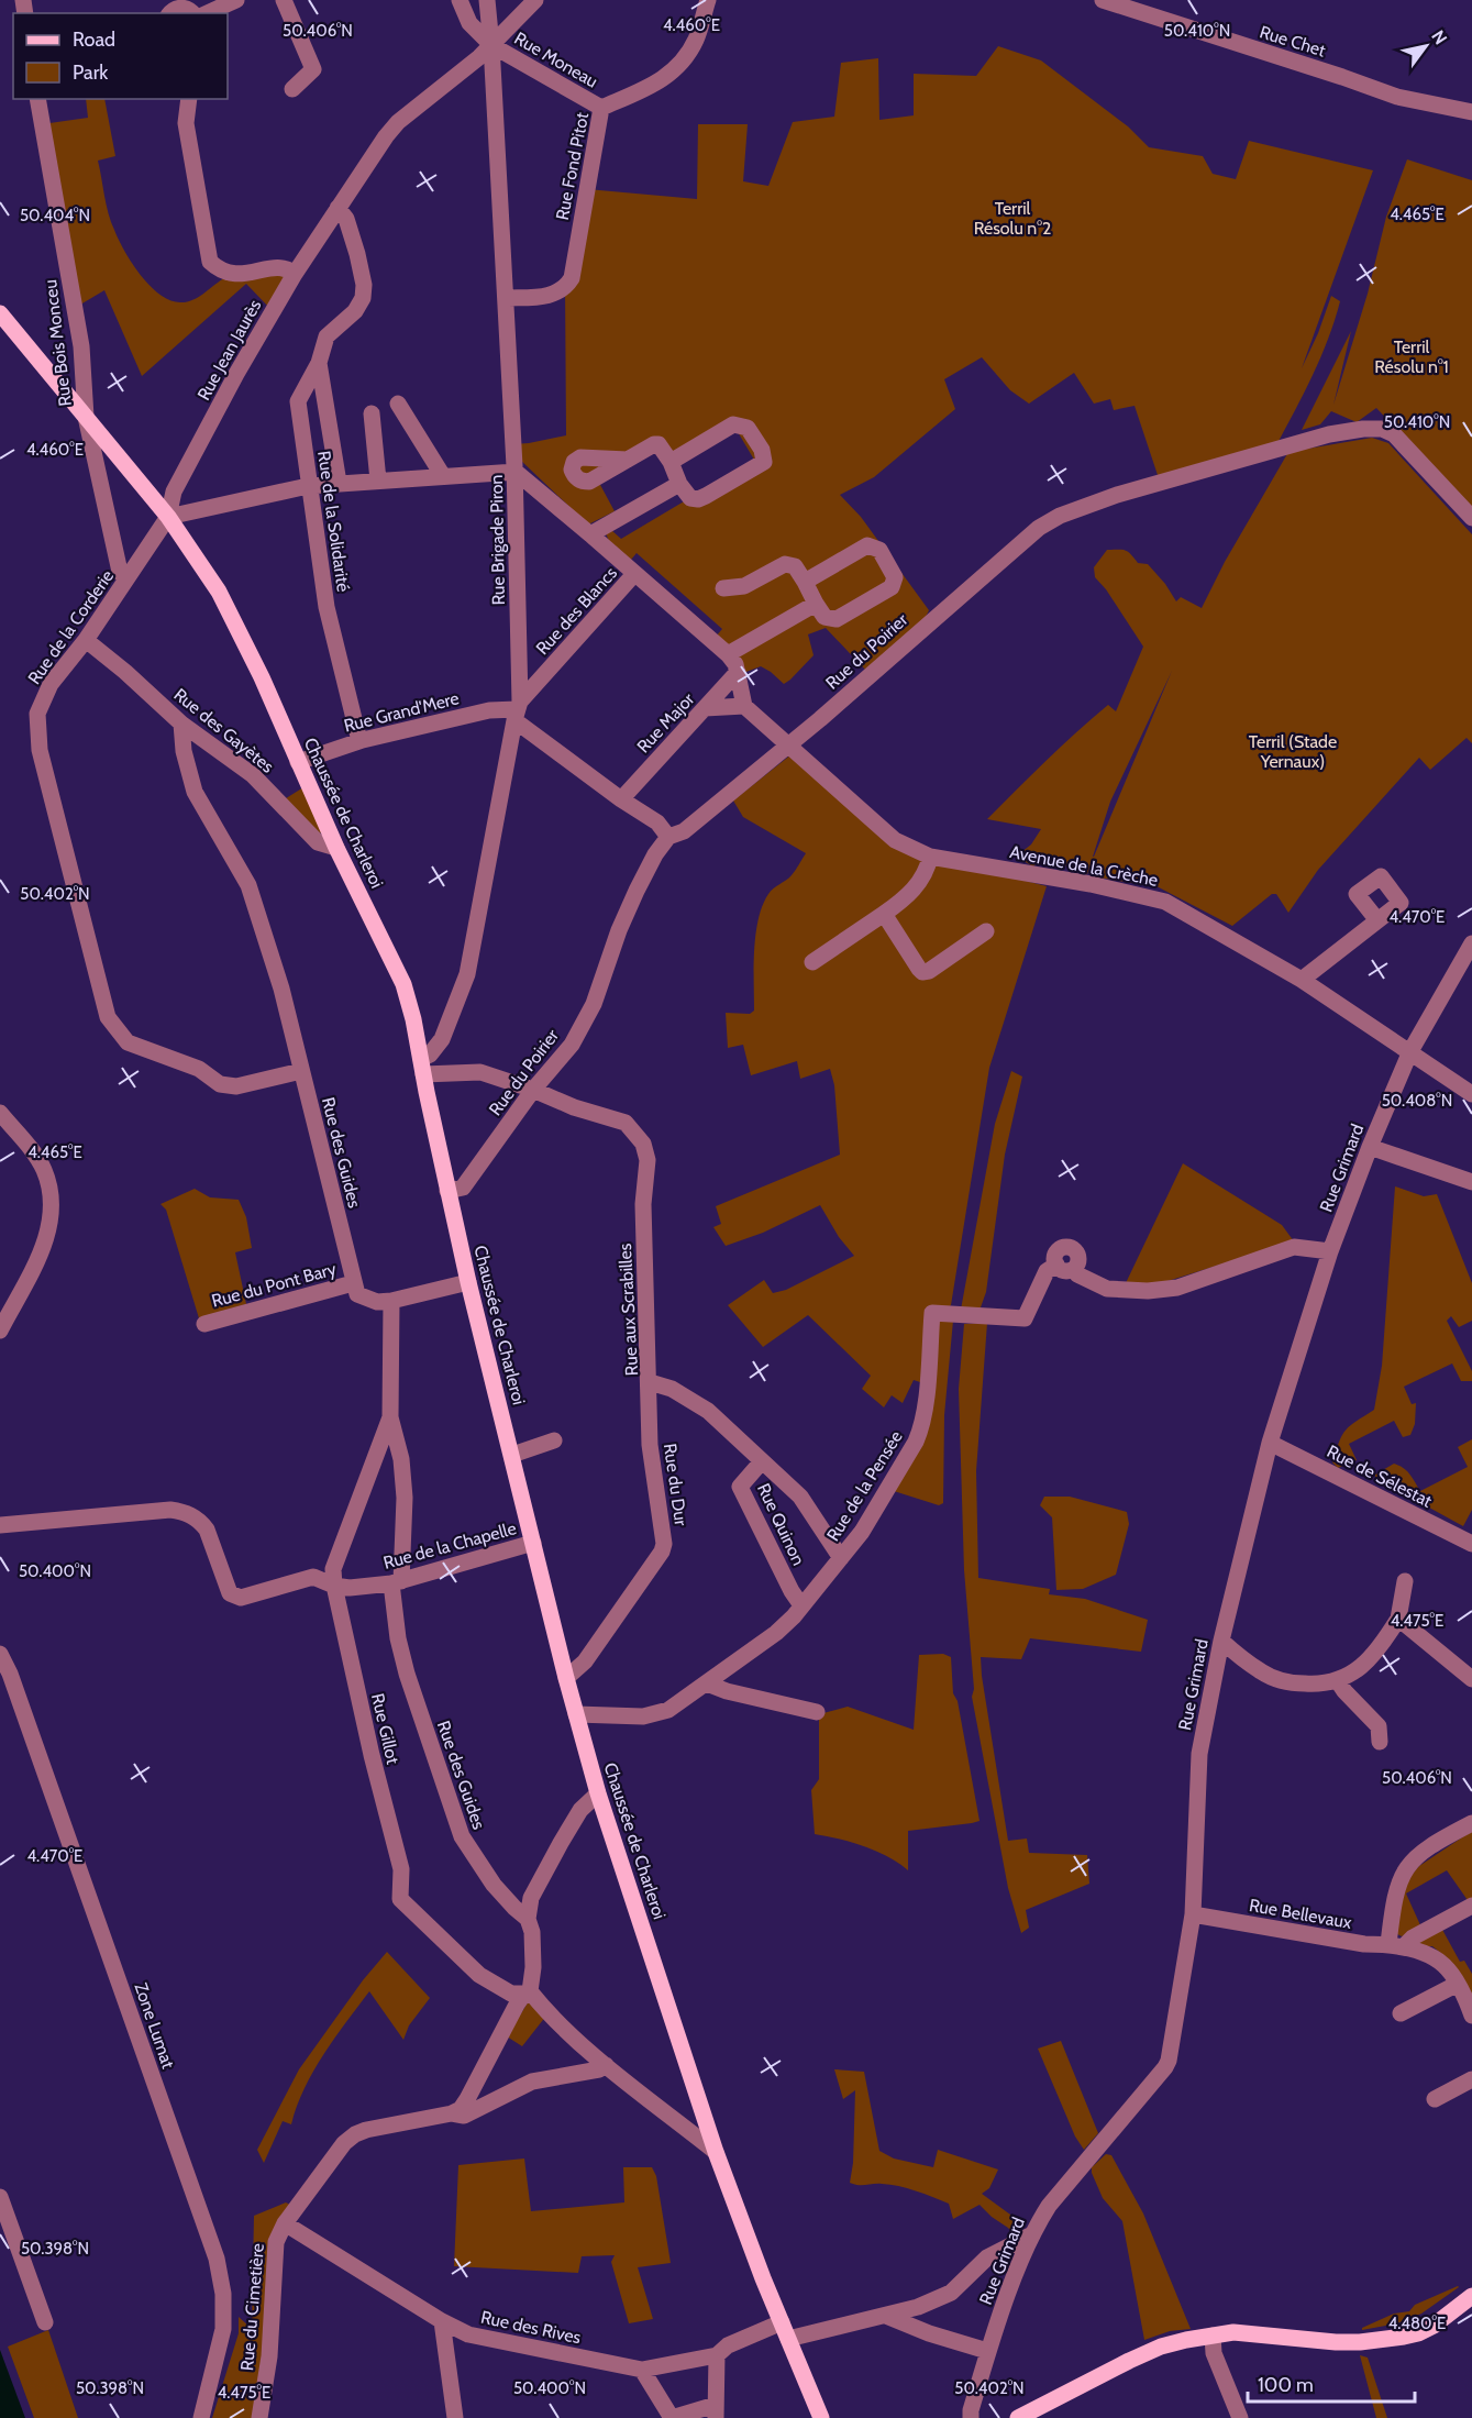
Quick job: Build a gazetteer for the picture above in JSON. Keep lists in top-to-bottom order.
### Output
{
  "streets": {
    "main road": ["Chaussée de Charleroi"],
    "street": [
      "Rue Chet",
      "Rue Moneau",
      "Rue Fond Pitot",
      "Rue Bois Monceu",
      "Rue Jean Jaurès",
      "Rue de la Solidarité",
      "Rue Brigade Piron",
      "Rue des Blancs",
      "Rue de la Corderie",
      "Rue du Poirier",
      "Rue Grand'Mere",
      "Rue Major",
      "Rue des Gayètes",
      "Avenue de la Crèche",
      "Rue des Guides",
      "Rue Grimard",
      "Rue du Pont Bary",
      "Rue aux Scrabilles",
      "Rue de Sélestat",
      "Rue du Dur",
      "Rue de la Pensée",
      "Rue Quinon",
      "Rue de la Chapelle",
      "Rue Gillot",
      "Rue Bellevaux",
      "Zone Lumat",
      "Rue du Cimetière",
      "Rue des Rives"
    ]
  },
  "crossings": [
    ["Rue Moneau", "Rue Fond Pitot"],
    ["Rue Moneau", "Rue Jean Jaurès"],
    ["Rue Moneau", "Rue Brigade Piron"],
    ["Rue Fond Pitot", "Rue Brigade Piron"],
    ["Rue Bois Monceu", "Rue de la Corderie"],
    ["Rue Bois Monceu", "Chaussée de Charleroi"],
    ["Rue Jean Jaurès", "Rue Brigade Piron"],
    ["Rue Jean Jaurès", "Rue de la Corderie"],
    ["Rue Jean Jaurès", "Chaussée de Charleroi"],
    ["Rue de la Solidarité", "Rue Grand'Mere"],
    ["Rue Brigade Piron", "Rue des Blancs"],
    ["Rue Brigade Piron", "Rue Grand'Mere"],
    ["Rue Brigade Piron", "Chaussée de Charleroi"],
    ["Rue Brigade Piron", "Rue aux Scrabilles"],
    ["Rue des Blancs", "Rue Grand'Mere"],
    ["Rue de la Corderie", "Rue des Gayètes"],
    ["Rue de la Corderie", "Chaussée de Charleroi"],
    ["Rue de la Corderie", "Rue des Guides"],
    ["Rue du Poirier", "Chaussée de Charleroi"],
    ["Rue du Poirier", "Avenue de la Crèche"],
    ["Rue du Poirier", "Rue aux Scrabilles"],
    ["Rue Grand'Mere", "Chaussée de Charleroi"],
    ["Rue des Gayètes", "Chaussée de Charleroi"],
    ["Rue des Gayètes", "Rue des Guides"],
    ["Chaussée de Charleroi", "Rue aux Scrabilles"],
    ["Chaussée de Charleroi", "Rue du Dur"],
    ["Chaussée de Charleroi", "Rue de la Chapelle"],
    ["Avenue de la Crèche", "Rue Grimard"],
    ["Rue des Guides", "Rue du Pont Bary"],
    ["Rue des Guides", "Rue de la Chapelle"],
    ["Rue des Guides", "Rue Gillot"],
    ["Rue Grimard", "Rue de Sélestat"],
    ["Rue Grimard", "Rue de la Pensée"],
    ["Rue Grimard", "Rue Bellevaux"],
    ["Rue aux Scrabilles", "Rue du Dur"],
    ["Rue aux Scrabilles", "Rue de la Pensée"],
    ["Rue aux Scrabilles", "Rue Quinon"],
    ["Rue de la Chapelle", "Rue Gillot"],
    ["Rue du Cimetière", "Rue des Rives"]
  ],
  "parks": ["Terril Résolu n°2", "Terril Résolu n°1", "Terril (Stade Yernaux)"],
  "legend": ["Road", "Park"],
  "scale_bar": "100 m",
  "north": "top right",
  "coordinates": [
    "4.460°E",
    "50.406°N",
    "50.410°N",
    "4.465°E",
    "50.404°N",
    "50.402°N",
    "4.470°E",
    "50.408°N",
    "50.400°N",
    "4.475°E",
    "50.398°N",
    "4.480°E"
  ]
}
